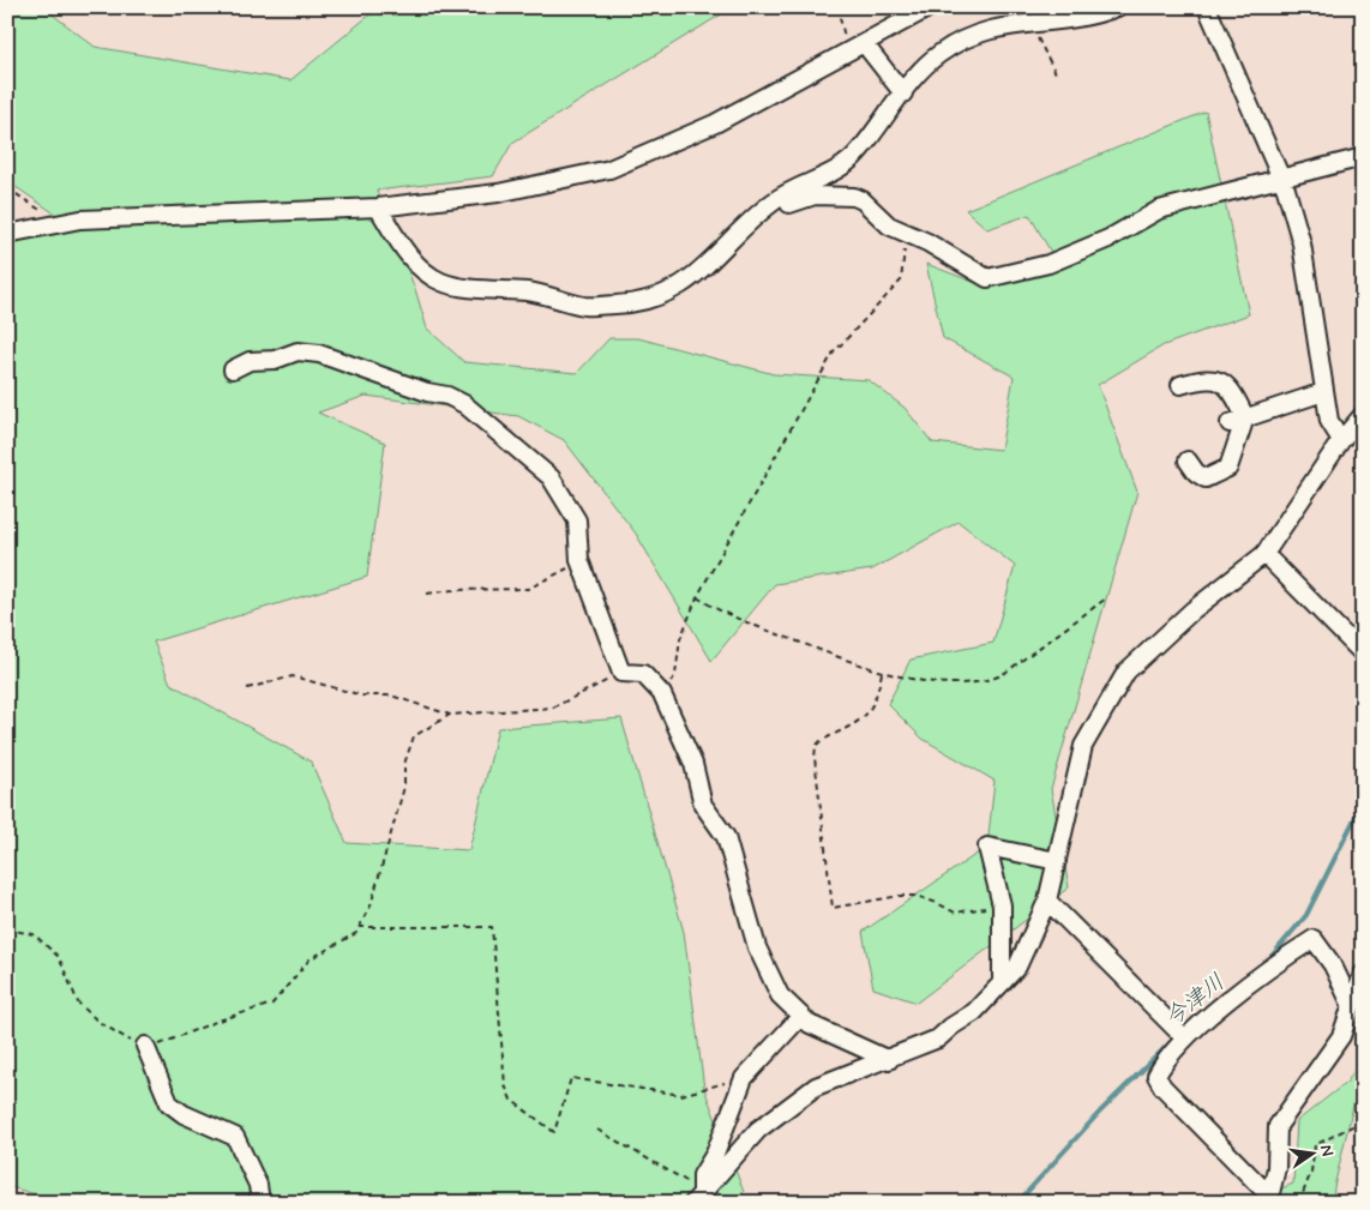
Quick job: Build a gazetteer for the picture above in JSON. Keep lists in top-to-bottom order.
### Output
{
  "water": ["今津川"],
  "north": "right"
}
